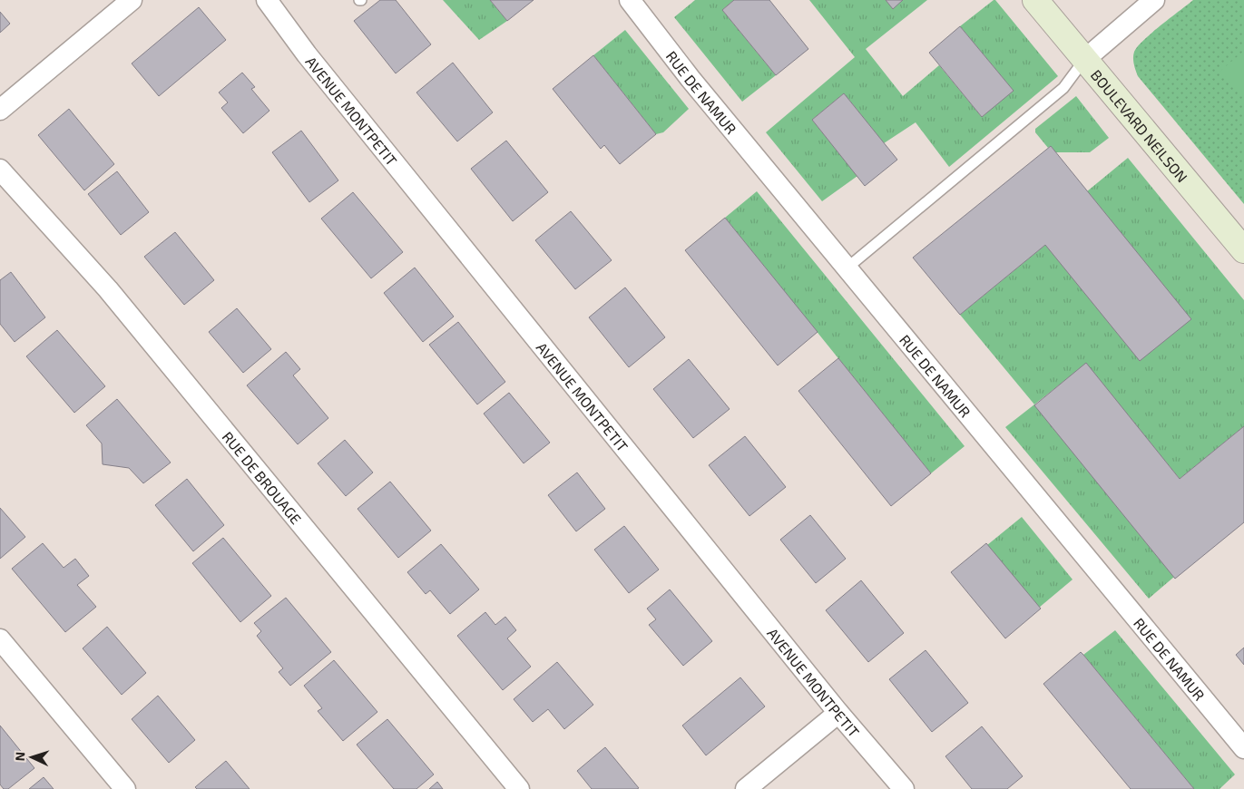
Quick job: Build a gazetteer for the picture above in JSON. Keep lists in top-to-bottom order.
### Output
{
  "streets": {
    "main road": ["BOULEVARD NEILSON"],
    "street": ["RUE DE NAMUR", "AVENUE MONTPETIT", "RUE DE BROUAGE"]
  },
  "north": "left"
}
